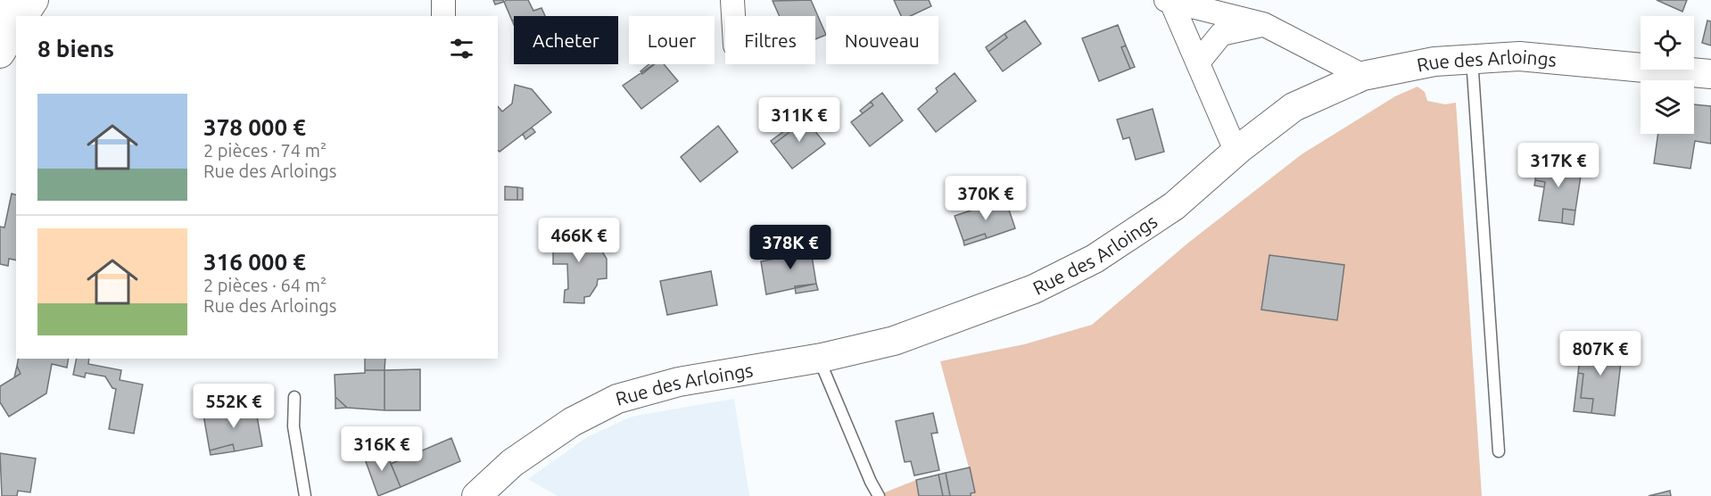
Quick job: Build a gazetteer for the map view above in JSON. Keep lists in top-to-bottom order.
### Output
{
  "streets": {
    "street": ["Rue des Arloings"]
  },
  "page": {
    "chip": [
      "Acheter",
      "Louer",
      "Filtres",
      "Nouveau"
    ],
    "heading": "8 biens",
    "list": [
      {
        "name": "378 000 €",
        "note": "2 pièces · 74 m² · Rue des Arloings"
      },
      {
        "name": "316 000 €",
        "note": "2 pièces · 64 m² · Rue des Arloings"
      }
    ],
    "price": [
      "311K €",
      "317K €",
      "370K €",
      "466K €",
      "378K €",
      "807K €",
      "552K €",
      "316K €"
    ]
  }
}
